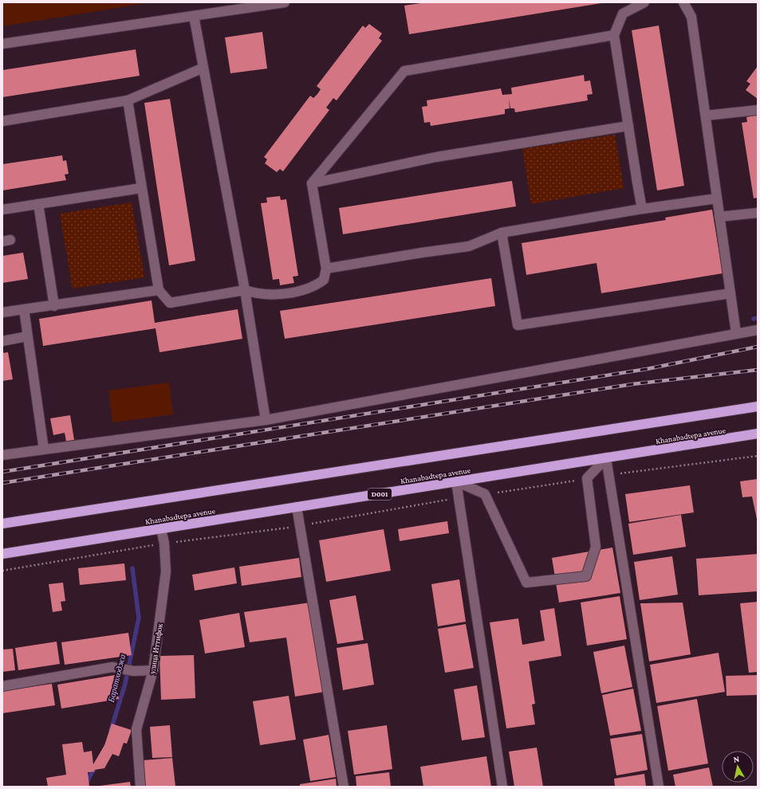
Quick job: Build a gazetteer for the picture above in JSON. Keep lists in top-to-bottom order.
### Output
{
  "streets": {
    "highway": ["Khanabadtepa avenue", "D001"],
    "street": ["улица Иттифок"]
  },
  "crossings": [
    ["Khanabadtepa avenue", "улица Иттифок"]
  ],
  "water": ["Баратходжа"],
  "north": "top"
}
